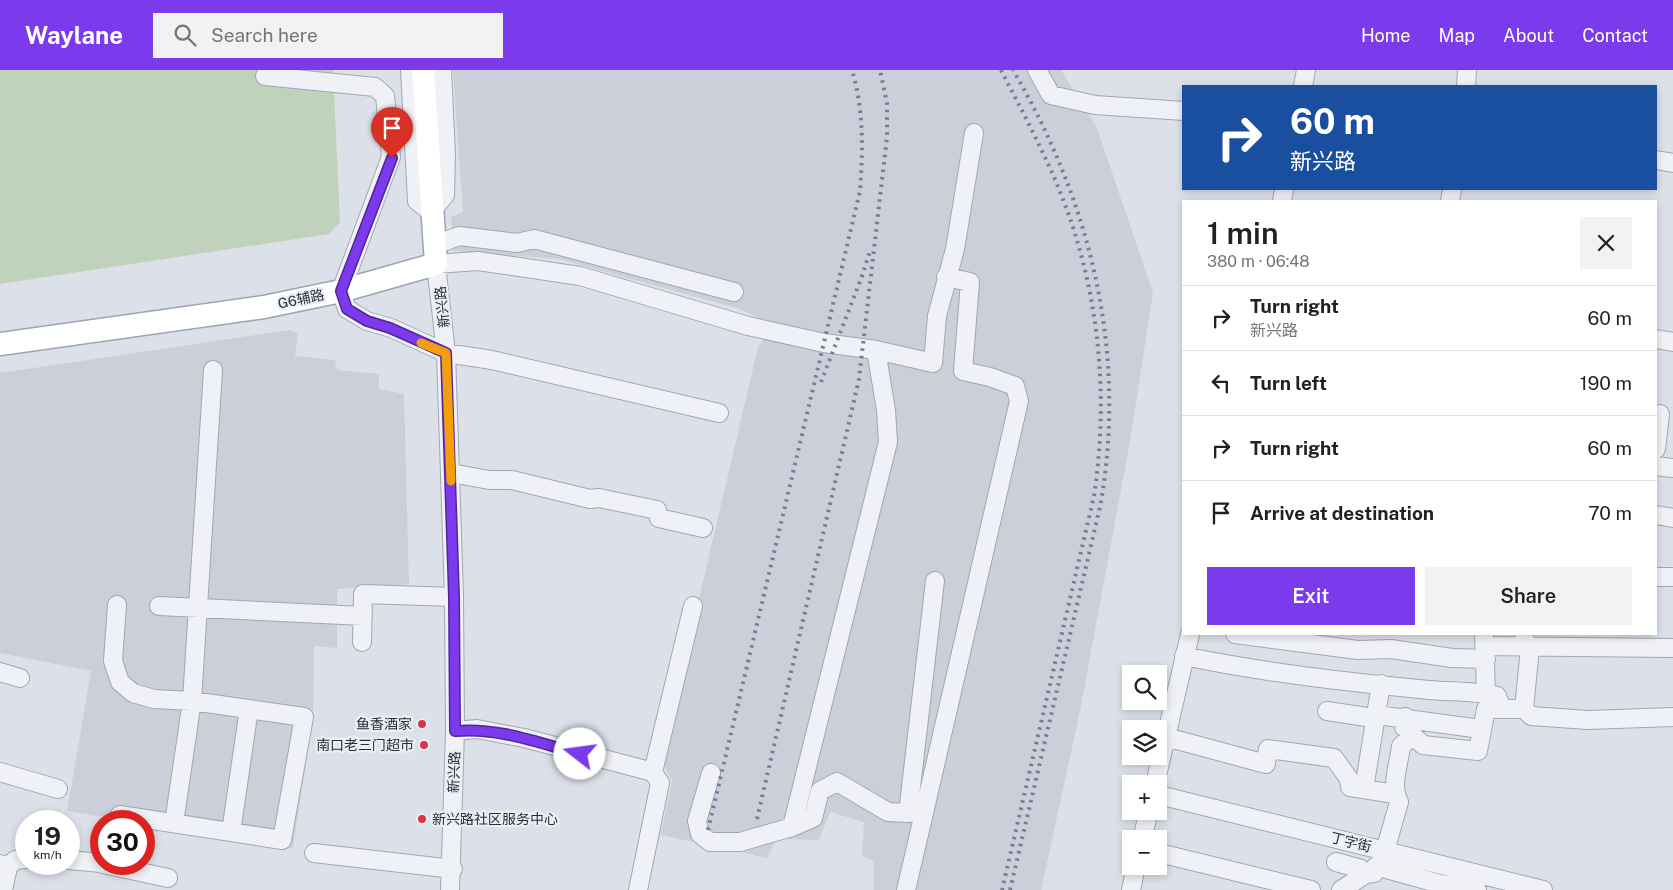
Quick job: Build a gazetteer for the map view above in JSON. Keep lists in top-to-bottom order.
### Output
{
  "streets": {
    "main road": ["G6辅路"],
    "street": ["新兴路", "丁字街"]
  },
  "crossings": [
    ["G6辅路", "新兴路"]
  ],
  "places": ["鱼香酒家", "南口老三门超市", "新兴路社区服务中心"],
  "page": {
    "header": "Waylane",
    "search": "Search here",
    "nav": [
      "Home",
      "Map",
      "About",
      "Contact"
    ],
    "turn": ["60 m", "新兴路"],
    "heading": ["1 min", "380 m · 06:48"],
    "list": [
      {
        "name": "Turn right",
        "note": "新兴路",
        "value": "60 m"
      },
      {
        "name": "Turn left",
        "value": "190 m"
      },
      {
        "name": "Turn right",
        "value": "60 m"
      },
      {
        "name": "Arrive at destination",
        "value": "70 m"
      }
    ],
    "buttons": ["Exit", "Share"],
    "map_buttons": ["+", "−"],
    "speed": "19 km/h",
    "limit": "30"
  }
}
